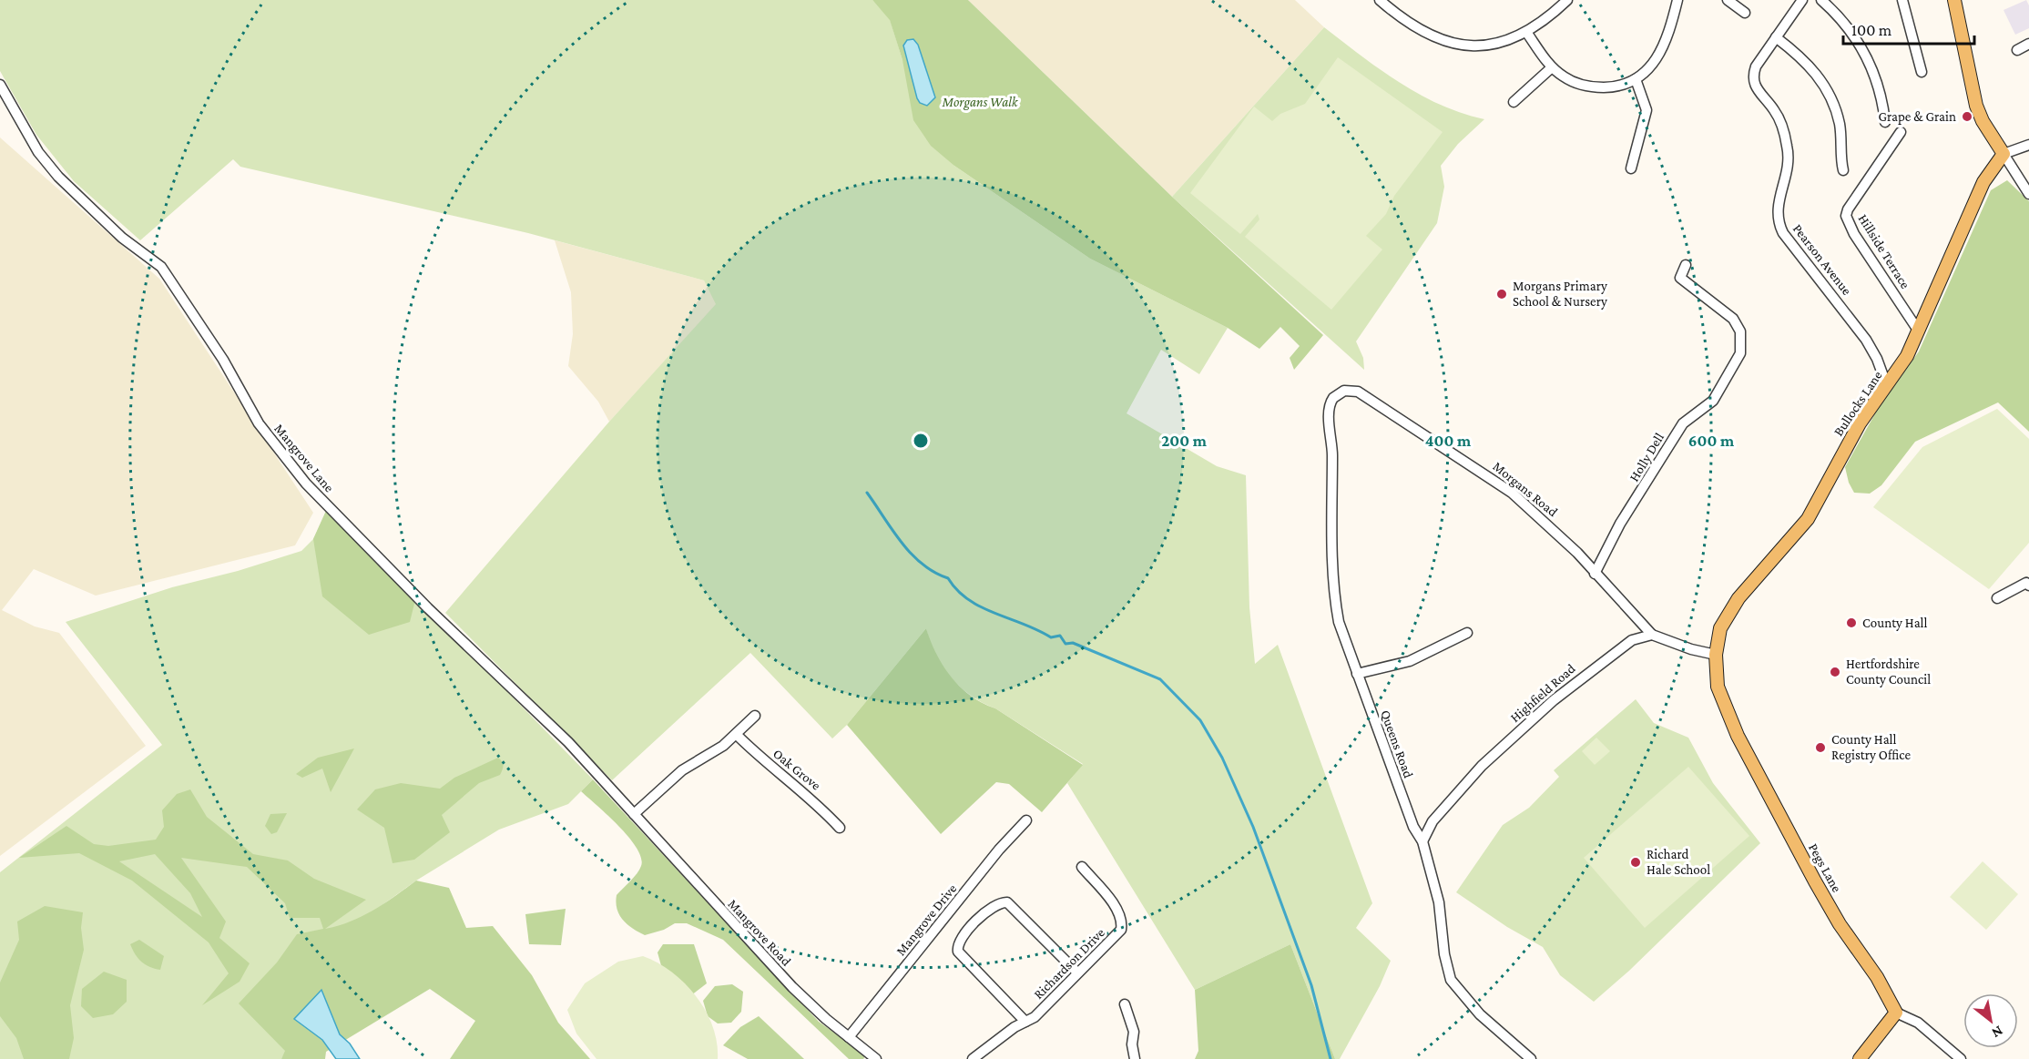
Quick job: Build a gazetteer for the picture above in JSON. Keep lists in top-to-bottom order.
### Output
{
  "streets": {
    "main road": ["Bullocks Lane", "Pegs Lane"],
    "street": [
      "Hillside Terrace",
      "Pearson Avenue",
      "Holly Dell",
      "Mangrove Lane",
      "Morgans Road",
      "Highfield Road",
      "Queens Road",
      "Oak Grove",
      "Mangrove Drive",
      "Mangrove Road",
      "Richardson Drive"
    ]
  },
  "crossings": [
    ["Hillside Terrace", "Bullocks Lane"],
    ["Pearson Avenue", "Bullocks Lane"],
    ["Bullocks Lane", "Pegs Lane"],
    ["Holly Dell", "Morgans Road"],
    ["Mangrove Lane", "Mangrove Road"],
    ["Morgans Road", "Highfield Road"],
    ["Morgans Road", "Queens Road"],
    ["Highfield Road", "Queens Road"],
    ["Mangrove Drive", "Mangrove Road"]
  ],
  "parks": ["Morgans Walk"],
  "places": [
    "Grape & Grain",
    "Morgans Primary School & Nursery",
    "County Hall",
    "Hertfordshire County Council",
    "County Hall Registry Office",
    "Richard Hale School"
  ],
  "scale_bar": "100 m",
  "north": "bottom right",
  "rings": ["200 m", "400 m", "600 m"]
}
